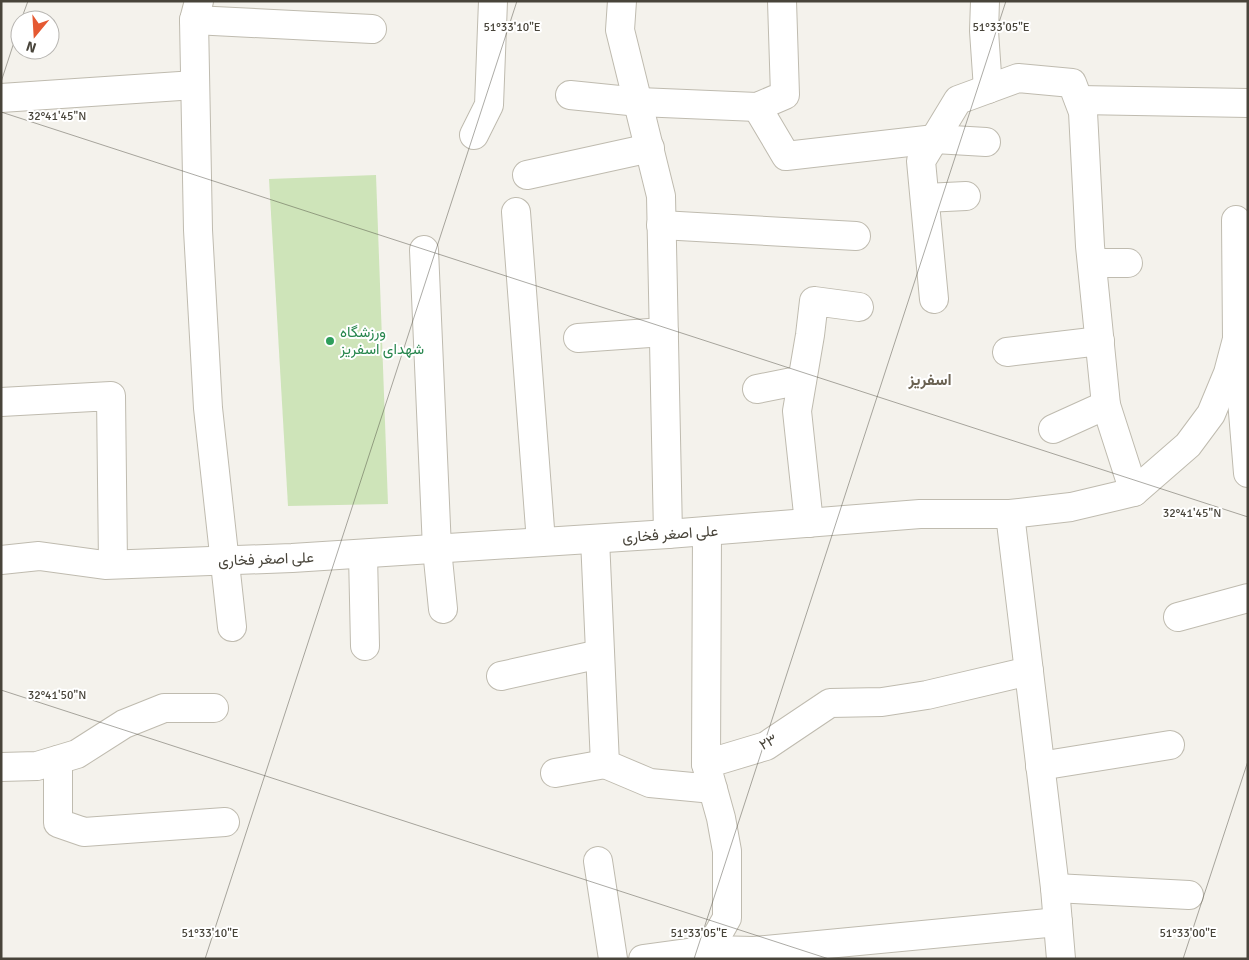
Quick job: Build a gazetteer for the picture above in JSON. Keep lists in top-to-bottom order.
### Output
{
  "streets": {
    "street": ["علی اصغر فخاری", "۲۳"]
  },
  "districts": ["اسفریز"],
  "places": ["ورزشگاه شهدای اسفریز"],
  "north": "bottom",
  "coordinates": [
    "51°33'10\"E",
    "51°33'05\"E",
    "32°41'45\"N",
    "32°41'50\"N",
    "51°33'00\"E"
  ]
}
